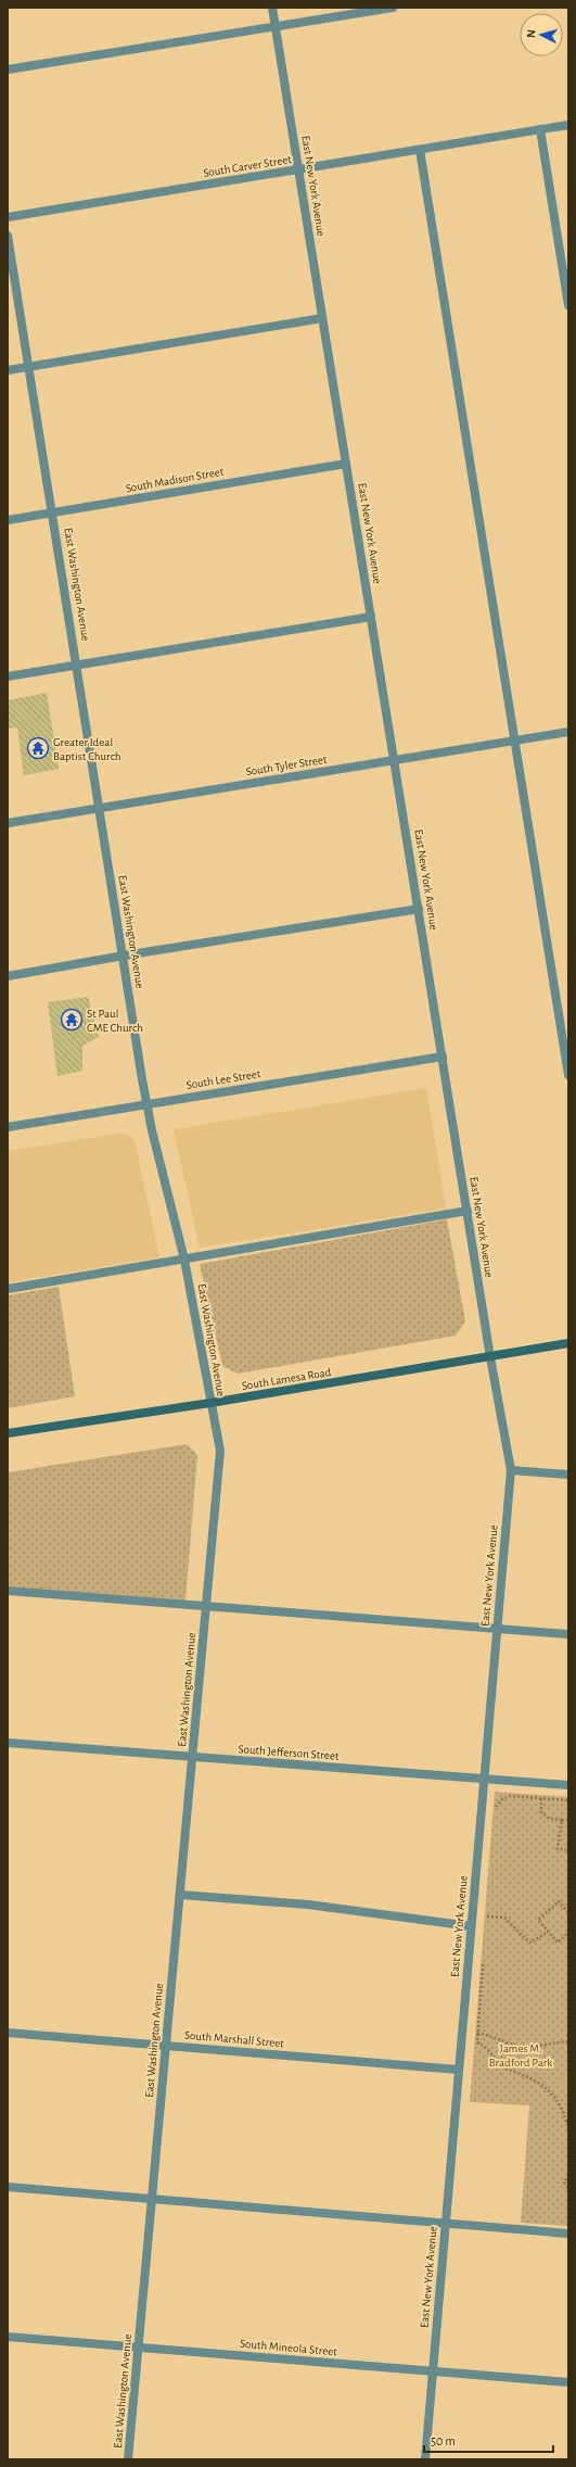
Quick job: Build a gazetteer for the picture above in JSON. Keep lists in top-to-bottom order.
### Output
{
  "streets": {
    "main road": ["South Lamesa Road"],
    "street": [
      "South Carver Street",
      "East New York Avenue",
      "South Madison Street",
      "East Washington Avenue",
      "South Tyler Street",
      "South Lee Street",
      "South Jefferson Street",
      "South Marshall Street",
      "South Mineola Street"
    ]
  },
  "crossings": [
    ["South Carver Street", "East New York Avenue"],
    ["East New York Avenue", "South Madison Street"],
    ["East New York Avenue", "South Tyler Street"],
    ["East New York Avenue", "South Lee Street"],
    ["East New York Avenue", "South Lamesa Road"],
    ["East New York Avenue", "South Jefferson Street"],
    ["East New York Avenue", "South Marshall Street"],
    ["East New York Avenue", "South Mineola Street"],
    ["South Madison Street", "East Washington Avenue"],
    ["East Washington Avenue", "South Tyler Street"],
    ["East Washington Avenue", "South Lee Street"],
    ["East Washington Avenue", "South Lamesa Road"],
    ["East Washington Avenue", "South Jefferson Street"],
    ["East Washington Avenue", "South Marshall Street"],
    ["East Washington Avenue", "South Mineola Street"]
  ],
  "parks": ["James M. Bradford Park"],
  "places": {
    "temple": ["Greater Ideal Baptist Church", "St Paul CME Church"]
  },
  "scale_bar": "50 m",
  "north": "left"
}
